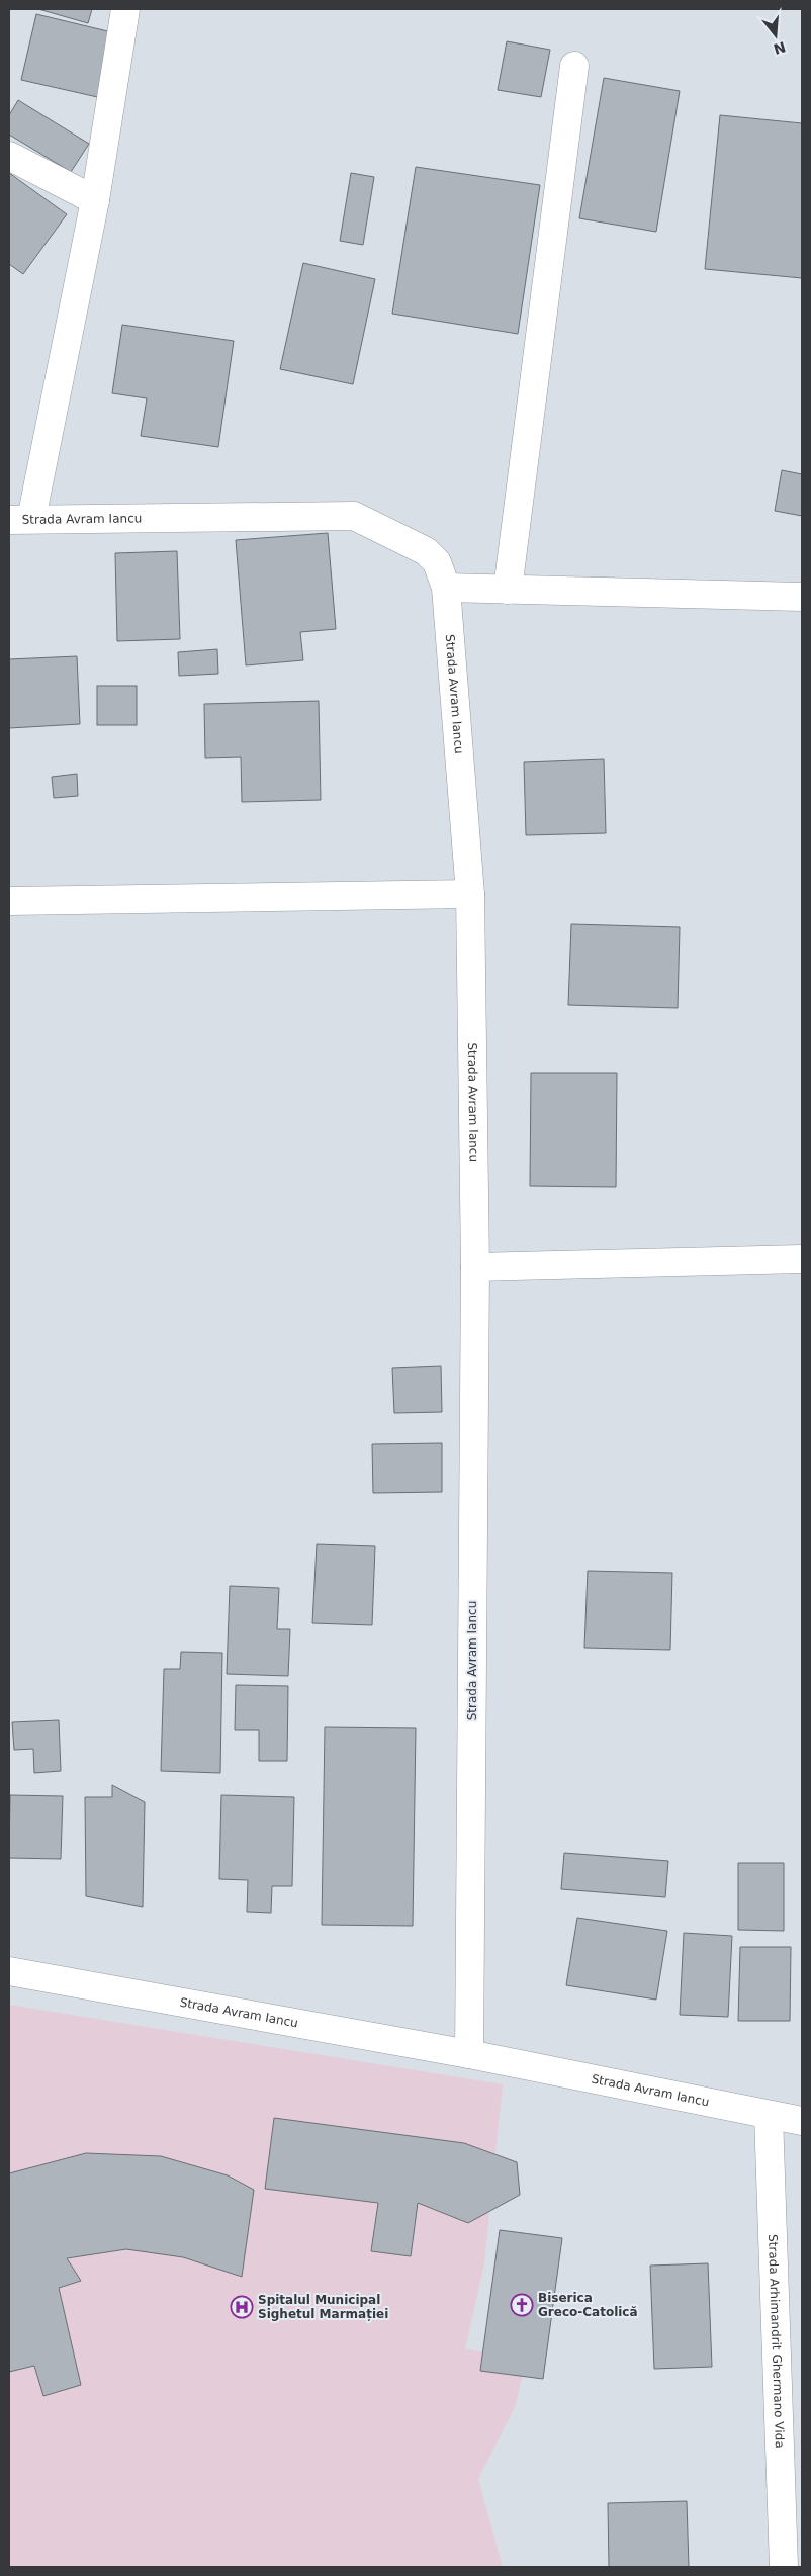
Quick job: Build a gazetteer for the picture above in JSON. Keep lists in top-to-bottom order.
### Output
{
  "streets": {
    "street": ["Strada Avram Iancu", "Strada Arhimandrit Ghermano Vida"]
  },
  "crossings": [
    ["Strada Avram Iancu", "Strada Arhimandrit Ghermano Vida"]
  ],
  "places": {
    "church": ["Biserica Greco-Catolică"],
    "hospital": ["Spitalul Municipal Sighetul Marmației"]
  },
  "north": "bottom"
}
